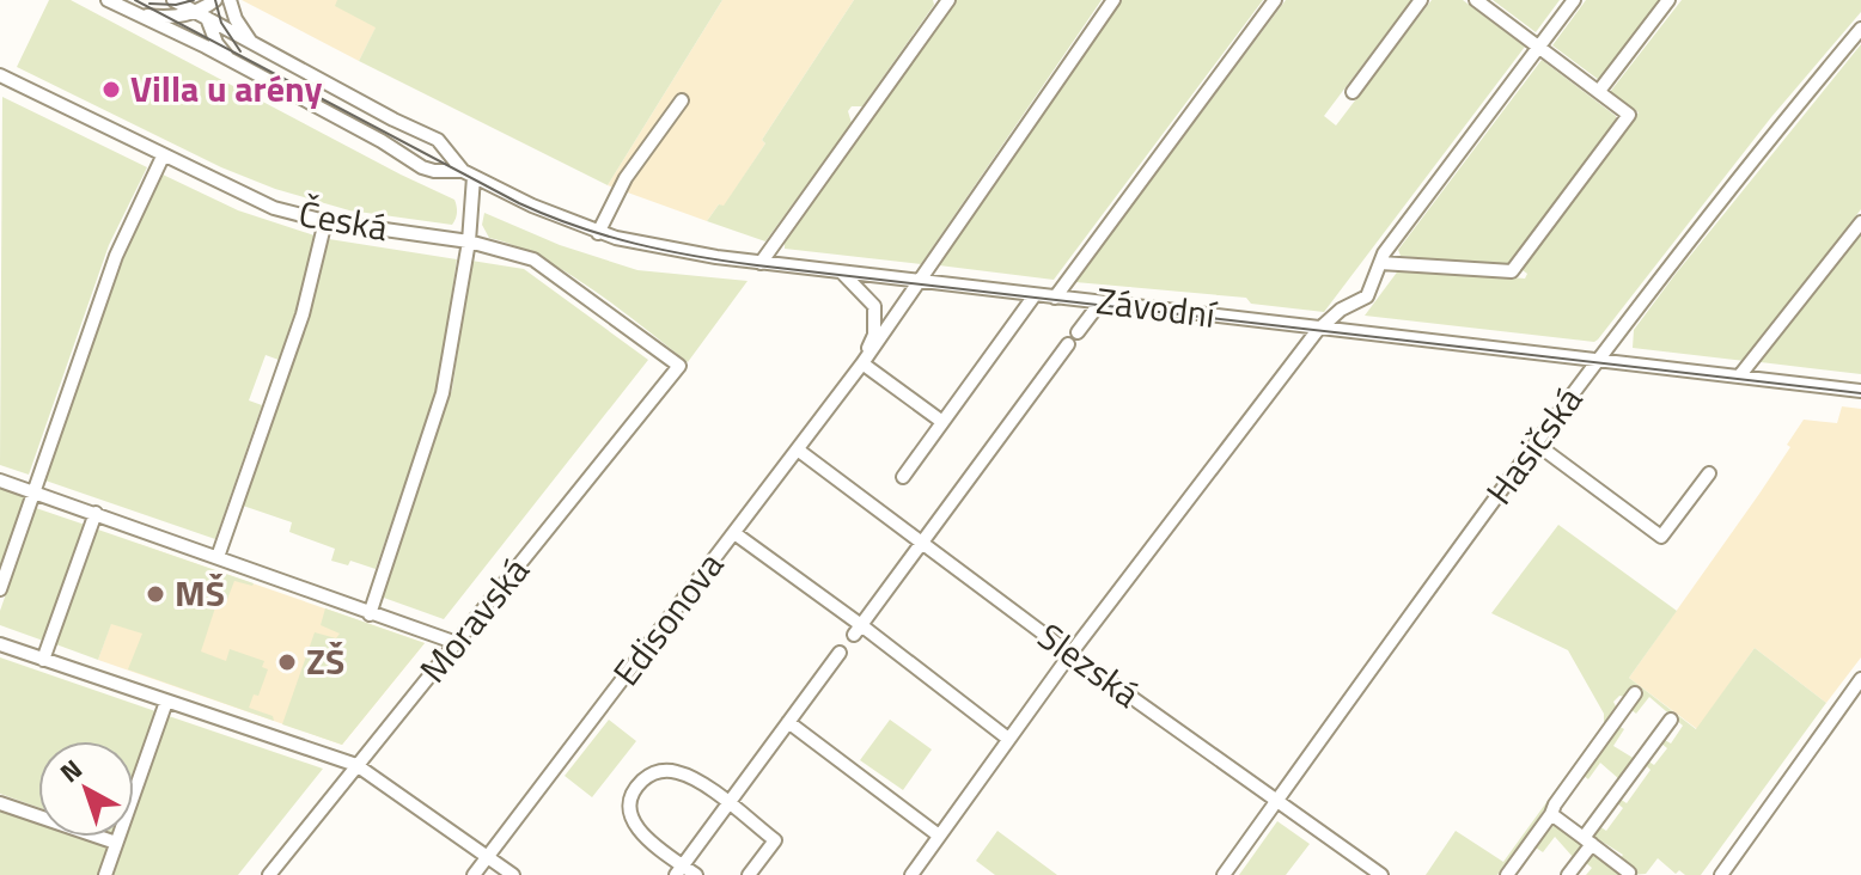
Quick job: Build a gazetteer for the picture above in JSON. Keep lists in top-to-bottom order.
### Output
{
  "streets": {
    "street": [
      "Česká",
      "Závodní",
      "Hasičská",
      "Edisonova",
      "Moravská",
      "Slezská"
    ]
  },
  "crossings": [
    ["Česká", "Moravská"],
    ["Závodní", "Hasičská"],
    ["Závodní", "Edisonova"],
    ["Hasičská", "Slezská"],
    ["Edisonova", "Slezská"]
  ],
  "places": ["Villa u arény", "MŠ", "ZŠ"],
  "north": "top left"
}
